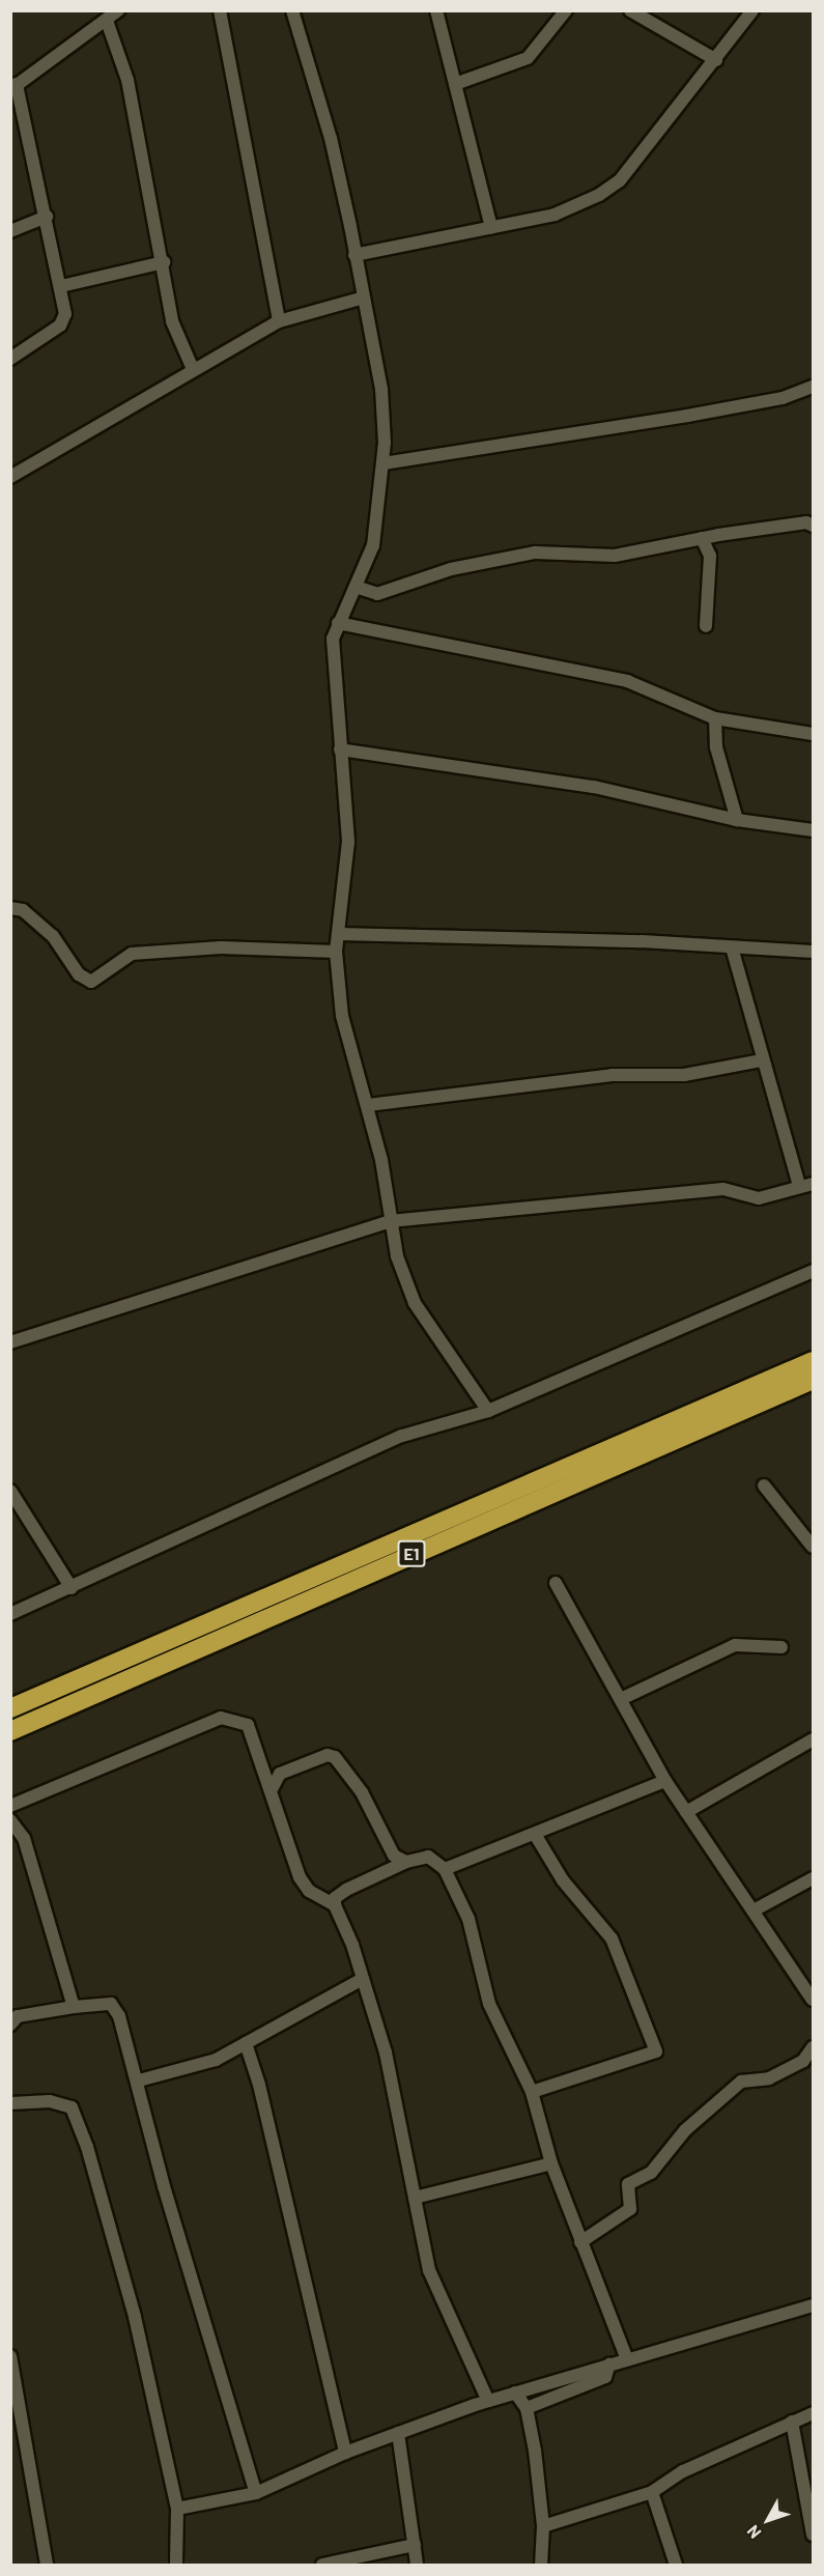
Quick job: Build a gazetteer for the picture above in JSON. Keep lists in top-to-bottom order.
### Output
{
  "streets": {
    "highway": ["E1"]
  },
  "north": "bottom left"
}
